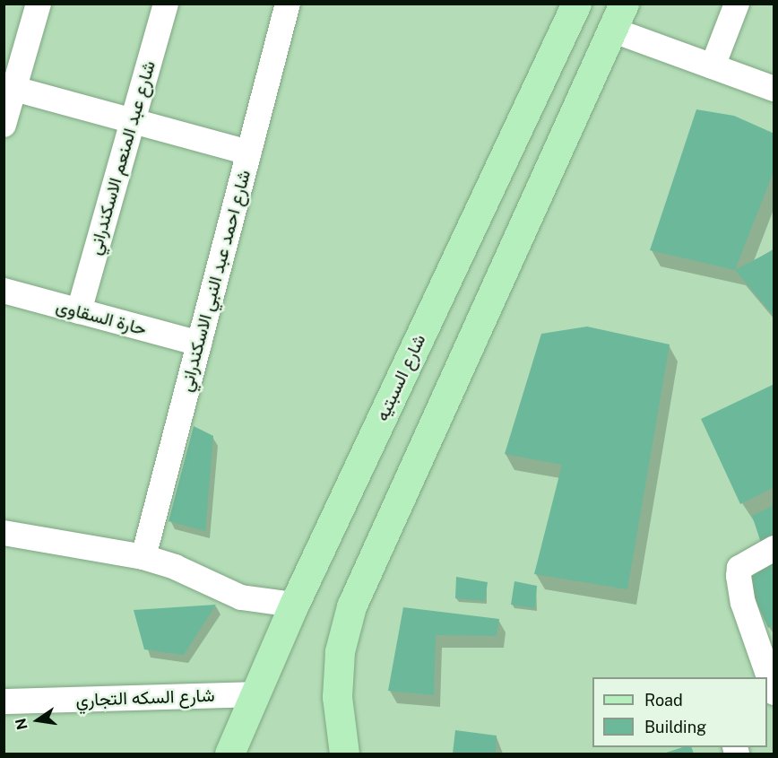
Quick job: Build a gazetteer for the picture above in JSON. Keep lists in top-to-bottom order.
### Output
{
  "streets": {
    "main road": ["شارع السبتيه"],
    "street": [
      "شارع عبد المنعم الاسكندراني",
      "شارع احمد عبد النبي الاسكندراني",
      "حارة السقاوى",
      "شارع السكه التجاري"
    ]
  },
  "crossings": [
    ["شارع عبد المنعم الاسكندراني", "حارة السقاوى"],
    ["شارع احمد عبد النبي الاسكندراني", "حارة السقاوى"],
    ["شارع السبتيه", "شارع السكه التجاري"]
  ],
  "legend": ["Road", "Building"],
  "north": "left"
}
